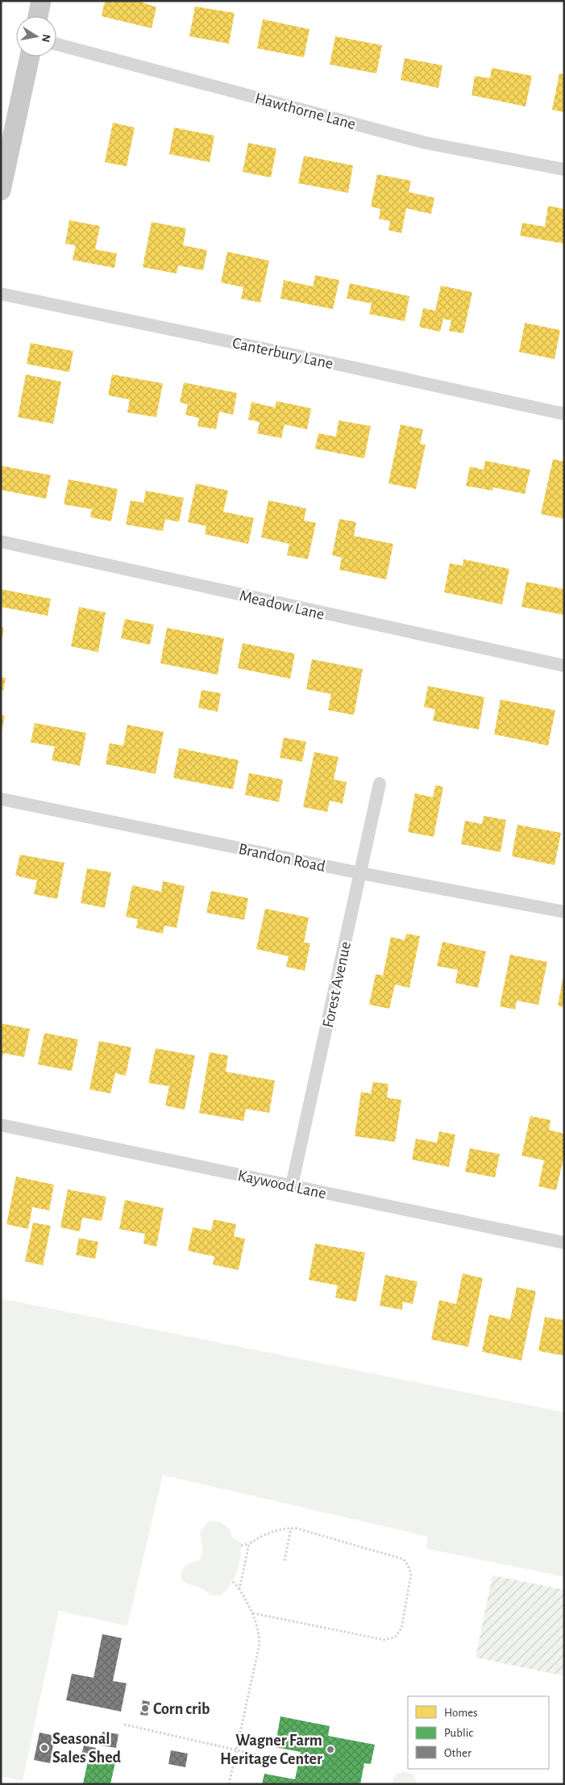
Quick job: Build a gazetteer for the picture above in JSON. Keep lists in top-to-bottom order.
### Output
{
  "streets": {
    "street": [
      "Hawthorne Lane",
      "Canterbury Lane",
      "Meadow Lane",
      "Brandon Road",
      "Forest Avenue",
      "Kaywood Lane"
    ]
  },
  "crossings": [
    ["Brandon Road", "Forest Avenue"],
    ["Forest Avenue", "Kaywood Lane"]
  ],
  "places": ["Corn crib", "Seasonal Sales Shed", "Wagner Farm Heritage Center"],
  "legend": ["Homes", "Public", "Other"],
  "north": "right"
}
